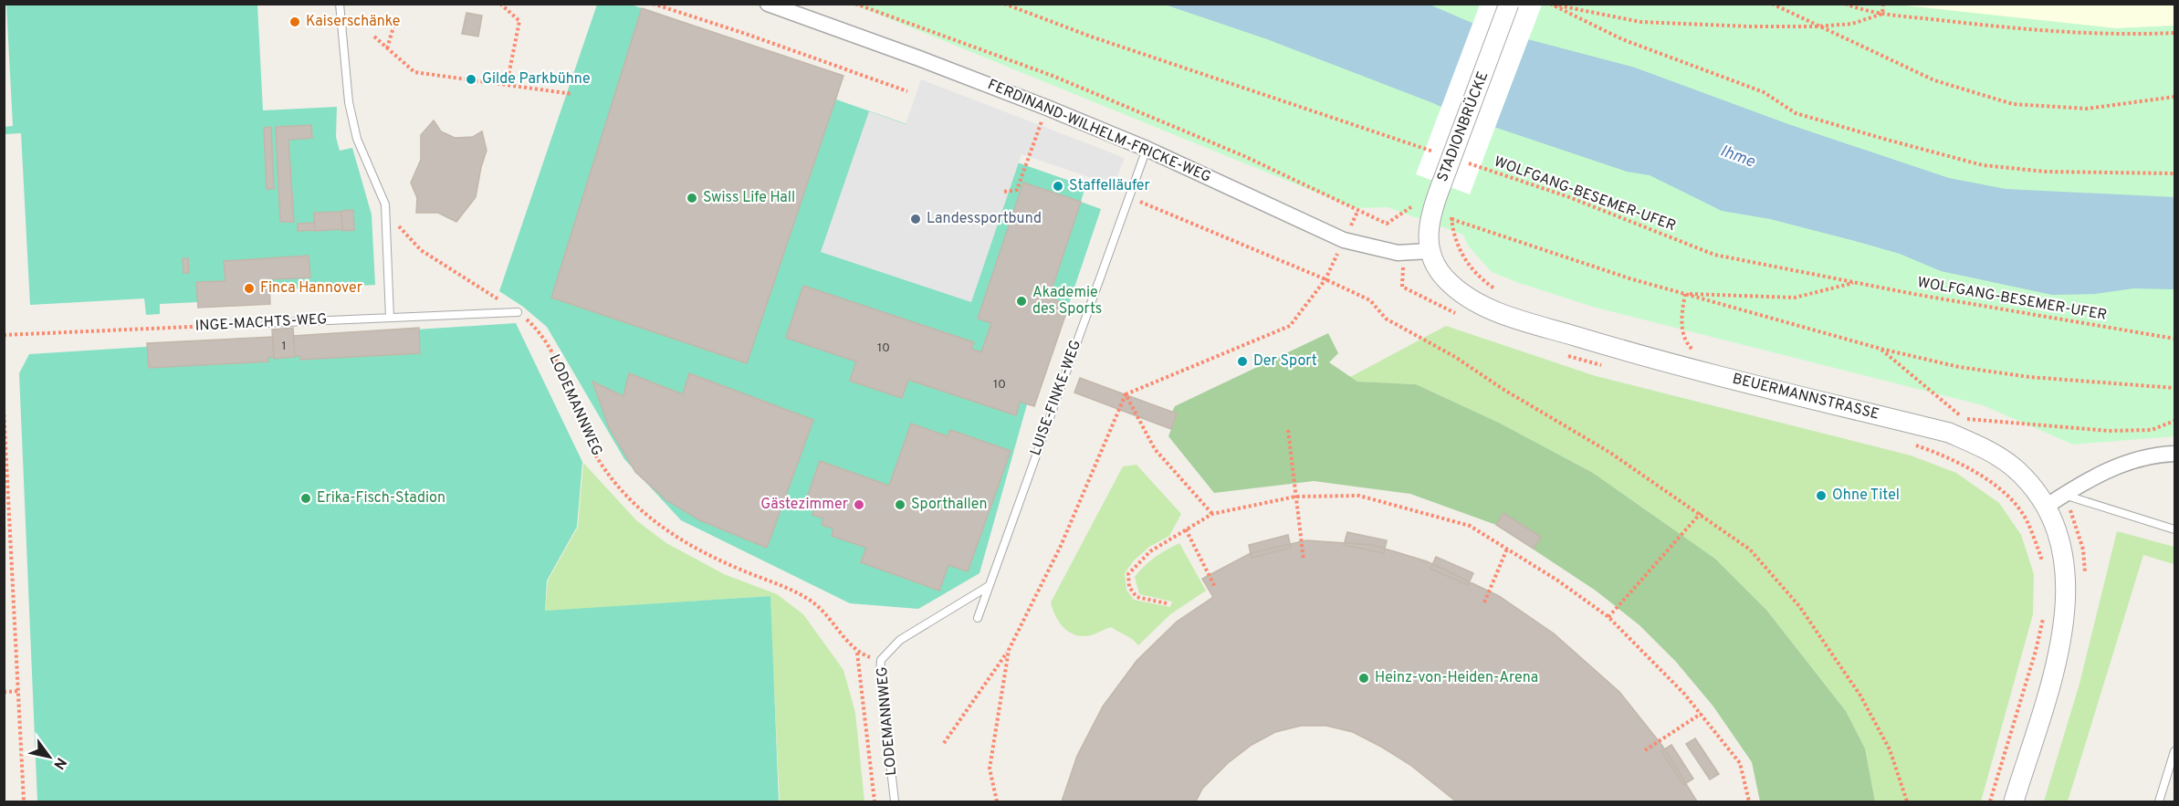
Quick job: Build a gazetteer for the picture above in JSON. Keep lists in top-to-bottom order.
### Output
{
  "streets": {
    "street": ["STADIONBRÜCKE", "FERDINAND-WILHELM-FRICKE-WEG", "BEUERMANNSTRASSE"],
    "lane": ["INGE-MACHTS-WEG", "LUISE-FINKE-WEG", "LODEMANNWEG"],
    "path": ["WOLFGANG-BESEMER-UFER"]
  },
  "crossings": [
    ["STADIONBRÜCKE", "FERDINAND-WILHELM-FRICKE-WEG"],
    ["STADIONBRÜCKE", "BEUERMANNSTRASSE"],
    ["FERDINAND-WILHELM-FRICKE-WEG", "BEUERMANNSTRASSE"],
    ["FERDINAND-WILHELM-FRICKE-WEG", "LUISE-FINKE-WEG"],
    ["INGE-MACHTS-WEG", "LODEMANNWEG"]
  ],
  "water": ["Ihme"],
  "places": [
    "Kaiserschänke",
    "Gilde Parkbühne",
    "Staffelläufer",
    "Swiss Life Hall",
    "Landessportbund",
    "Finca Hannover",
    "Akademie des Sports",
    "Der Sport",
    "Ohne Titel",
    "Erika-Fisch-Stadion",
    "Gästezimmer",
    "Sporthallen",
    "Heinz-von-Heiden-Arena"
  ],
  "house_numbers": ["1", "10", "10"],
  "north": "bottom right"
}
